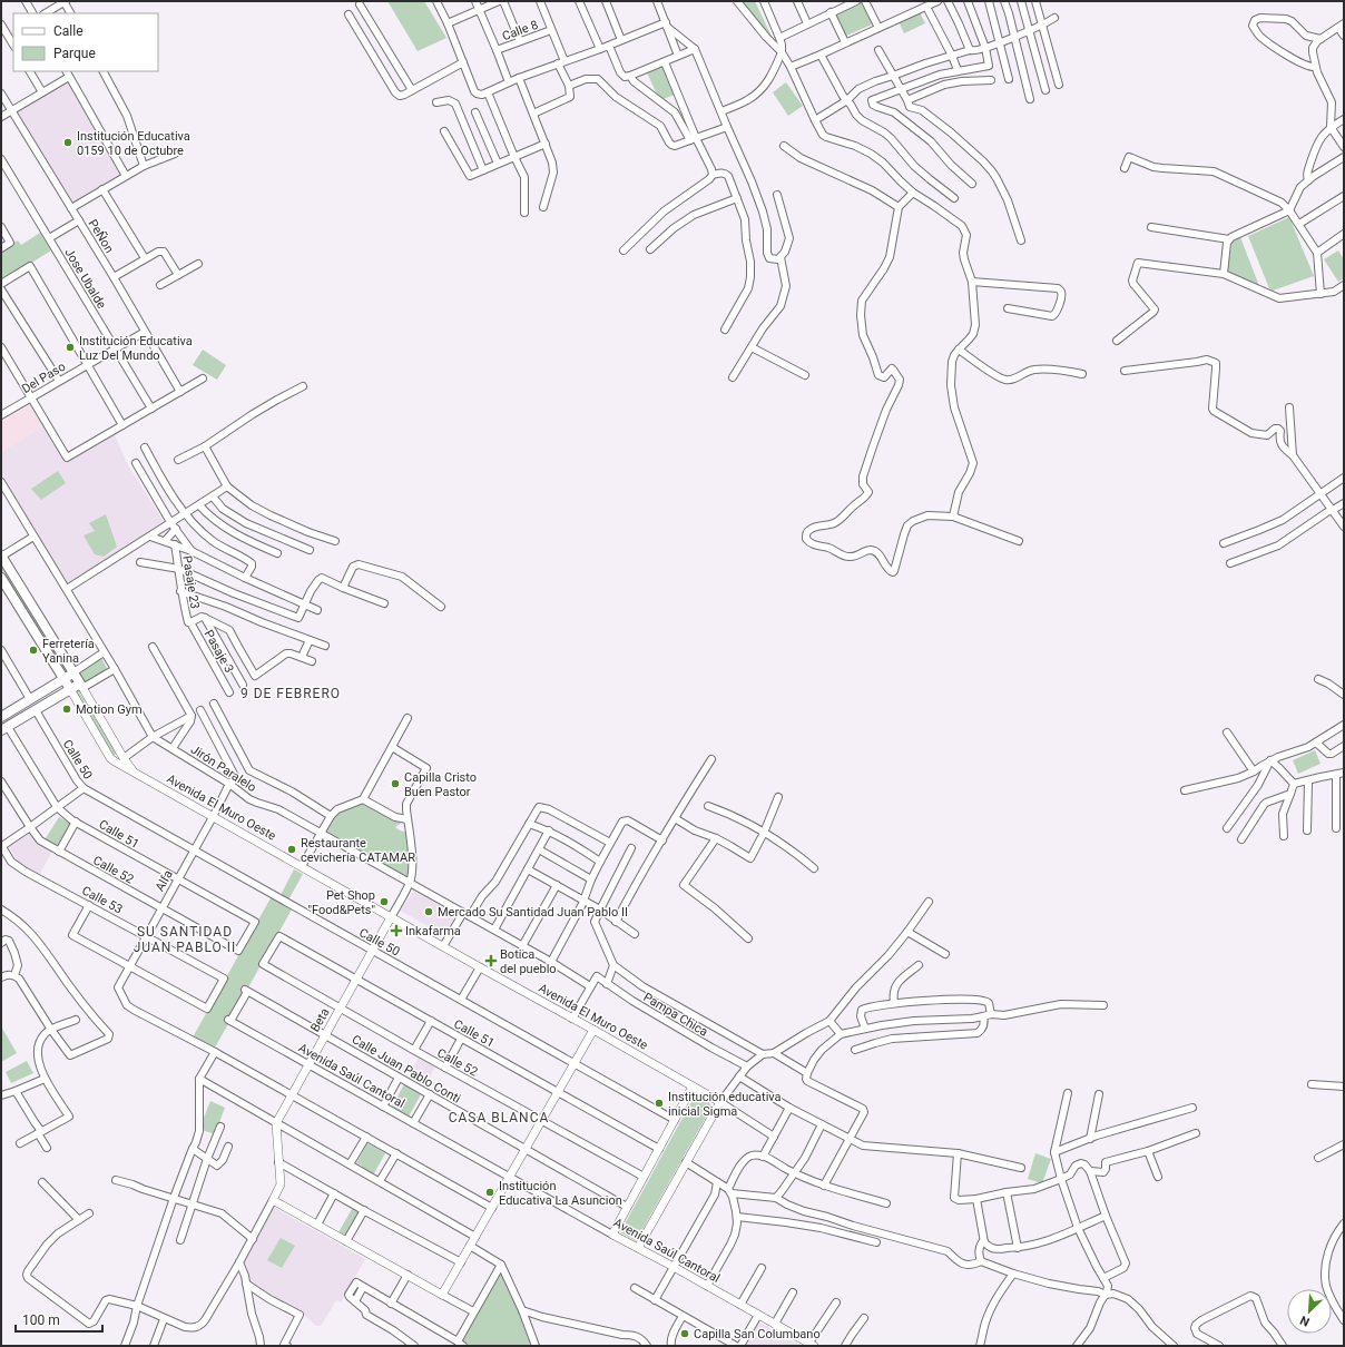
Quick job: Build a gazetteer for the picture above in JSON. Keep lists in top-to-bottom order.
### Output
{
  "streets": {
    "main road": ["Avenida El Muro Oeste"],
    "street": [
      "Calle 8",
      "PeÑon",
      "Jose Ubalde",
      "Del Paso",
      "Pasaje 23",
      "Pasaje 3",
      "Calle 50",
      "Jirón Paralelo",
      "Calle 51",
      "Calle 52",
      "Alfa",
      "Calle 53",
      "Pampa Chica",
      "Beta",
      "Calle Juan Pablo Conti",
      "Avenida Saúl Cantoral"
    ]
  },
  "crossings": [
    ["PeÑon", "Del Paso"],
    ["Jose Ubalde", "Del Paso"],
    ["Pasaje 23", "Pasaje 3"],
    ["Calle 50", "Alfa"],
    ["Calle 50", "Beta"],
    ["Jirón Paralelo", "Alfa"],
    ["Jirón Paralelo", "Pampa Chica"],
    ["Jirón Paralelo", "Beta"],
    ["Avenida El Muro Oeste", "Alfa"],
    ["Avenida El Muro Oeste", "Beta"],
    ["Calle 51", "Calle 52"],
    ["Calle 51", "Alfa"],
    ["Calle 51", "Beta"],
    ["Calle 52", "Alfa"],
    ["Calle 52", "Beta"],
    ["Alfa", "Calle 53"],
    ["Beta", "Calle Juan Pablo Conti"],
    ["Beta", "Avenida Saúl Cantoral"],
    ["Calle Juan Pablo Conti", "Avenida Saúl Cantoral"]
  ],
  "districts": ["9 DE FEBRERO", "SU SANTIDAD JUAN PABLO II", "CASA BLANCA"],
  "places": {
    "other": [
      "Institución Educativa 0159 10 de Octubre",
      "Institución Educativa Luz Del Mundo",
      "Ferretería Yanina",
      "Motion Gym",
      "Capilla Cristo Buen Pastor",
      "Restaurante cevichería CATAMAR",
      "Pet Shop \"Food&Pets\"",
      "Mercado Su Santidad Juan Pablo II",
      "Institución educativa inicial Sigma",
      "Institución Educativa La Asuncion",
      "Capilla San Columbano"
    ],
    "health": ["Inkafarma", "Botica del pueblo"]
  },
  "legend": ["Calle", "Parque"],
  "scale_bar": "100 m",
  "north": "bottom left"
}
